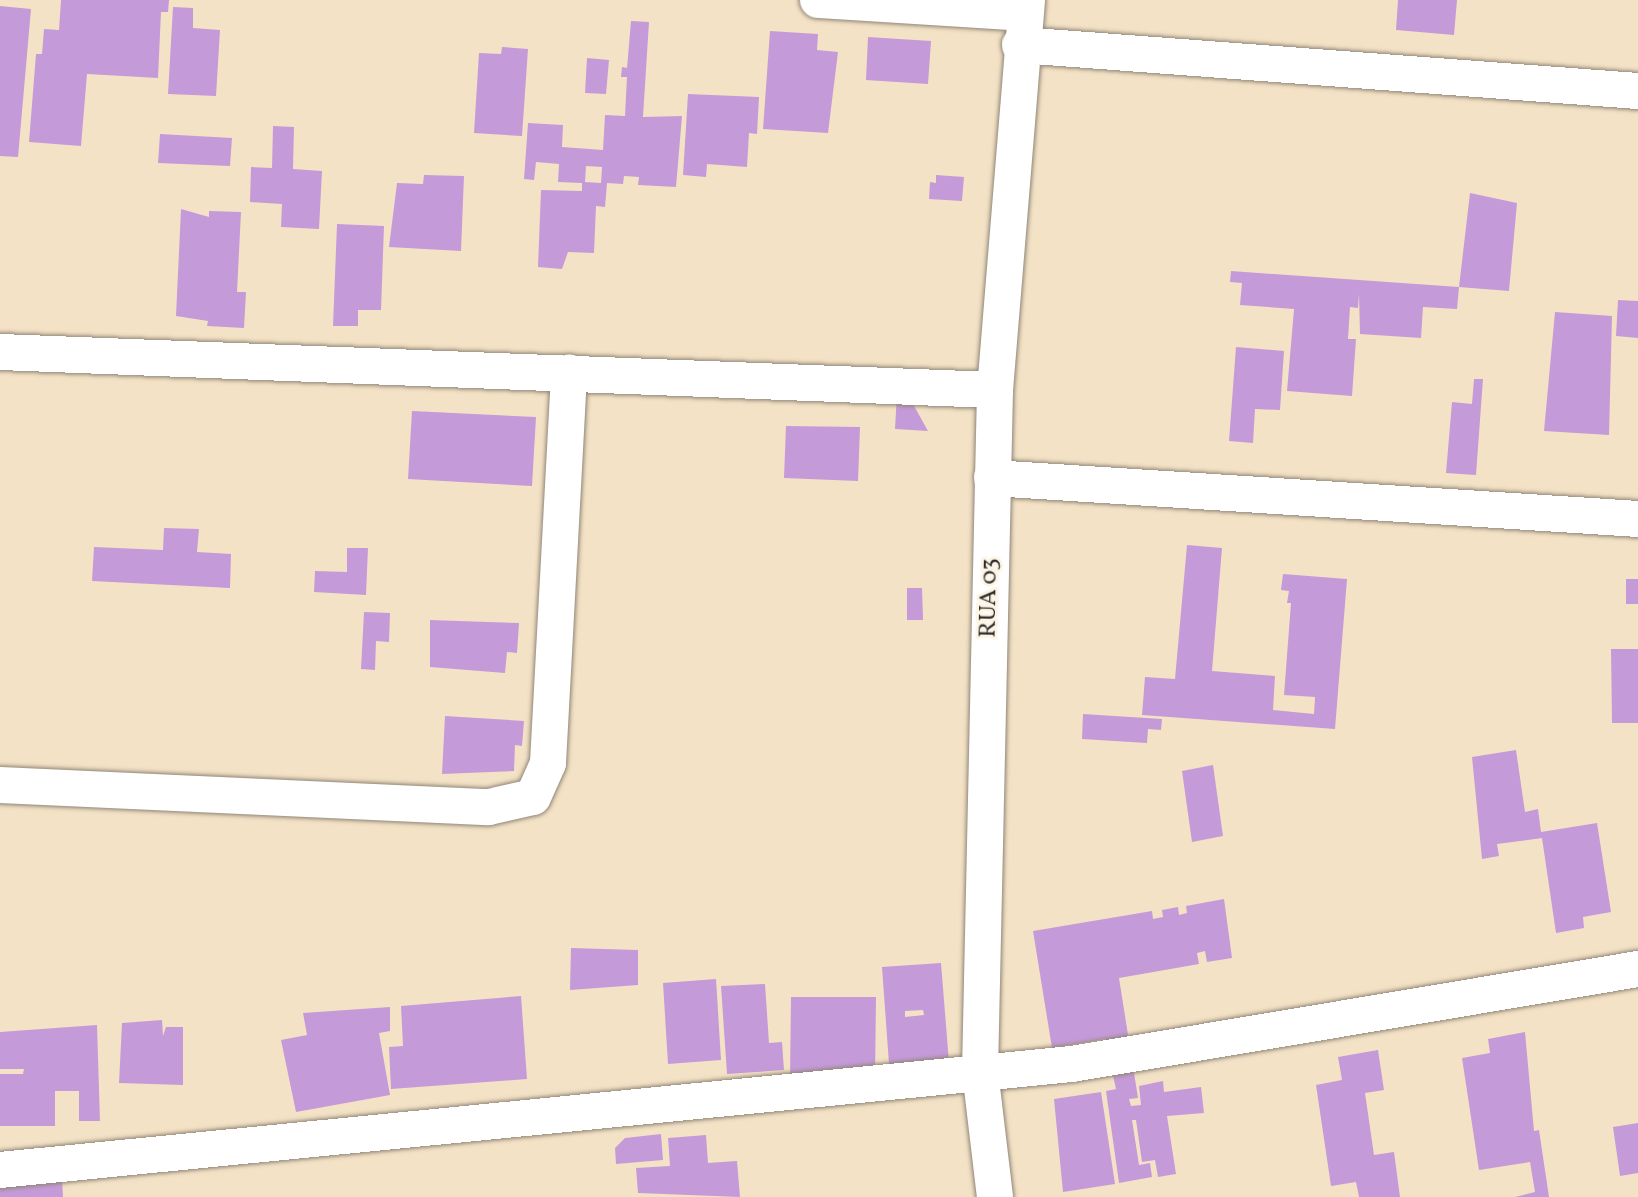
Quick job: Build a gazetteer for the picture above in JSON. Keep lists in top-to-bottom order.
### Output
{
  "streets": {
    "street": ["RUA 03"]
  }
}
